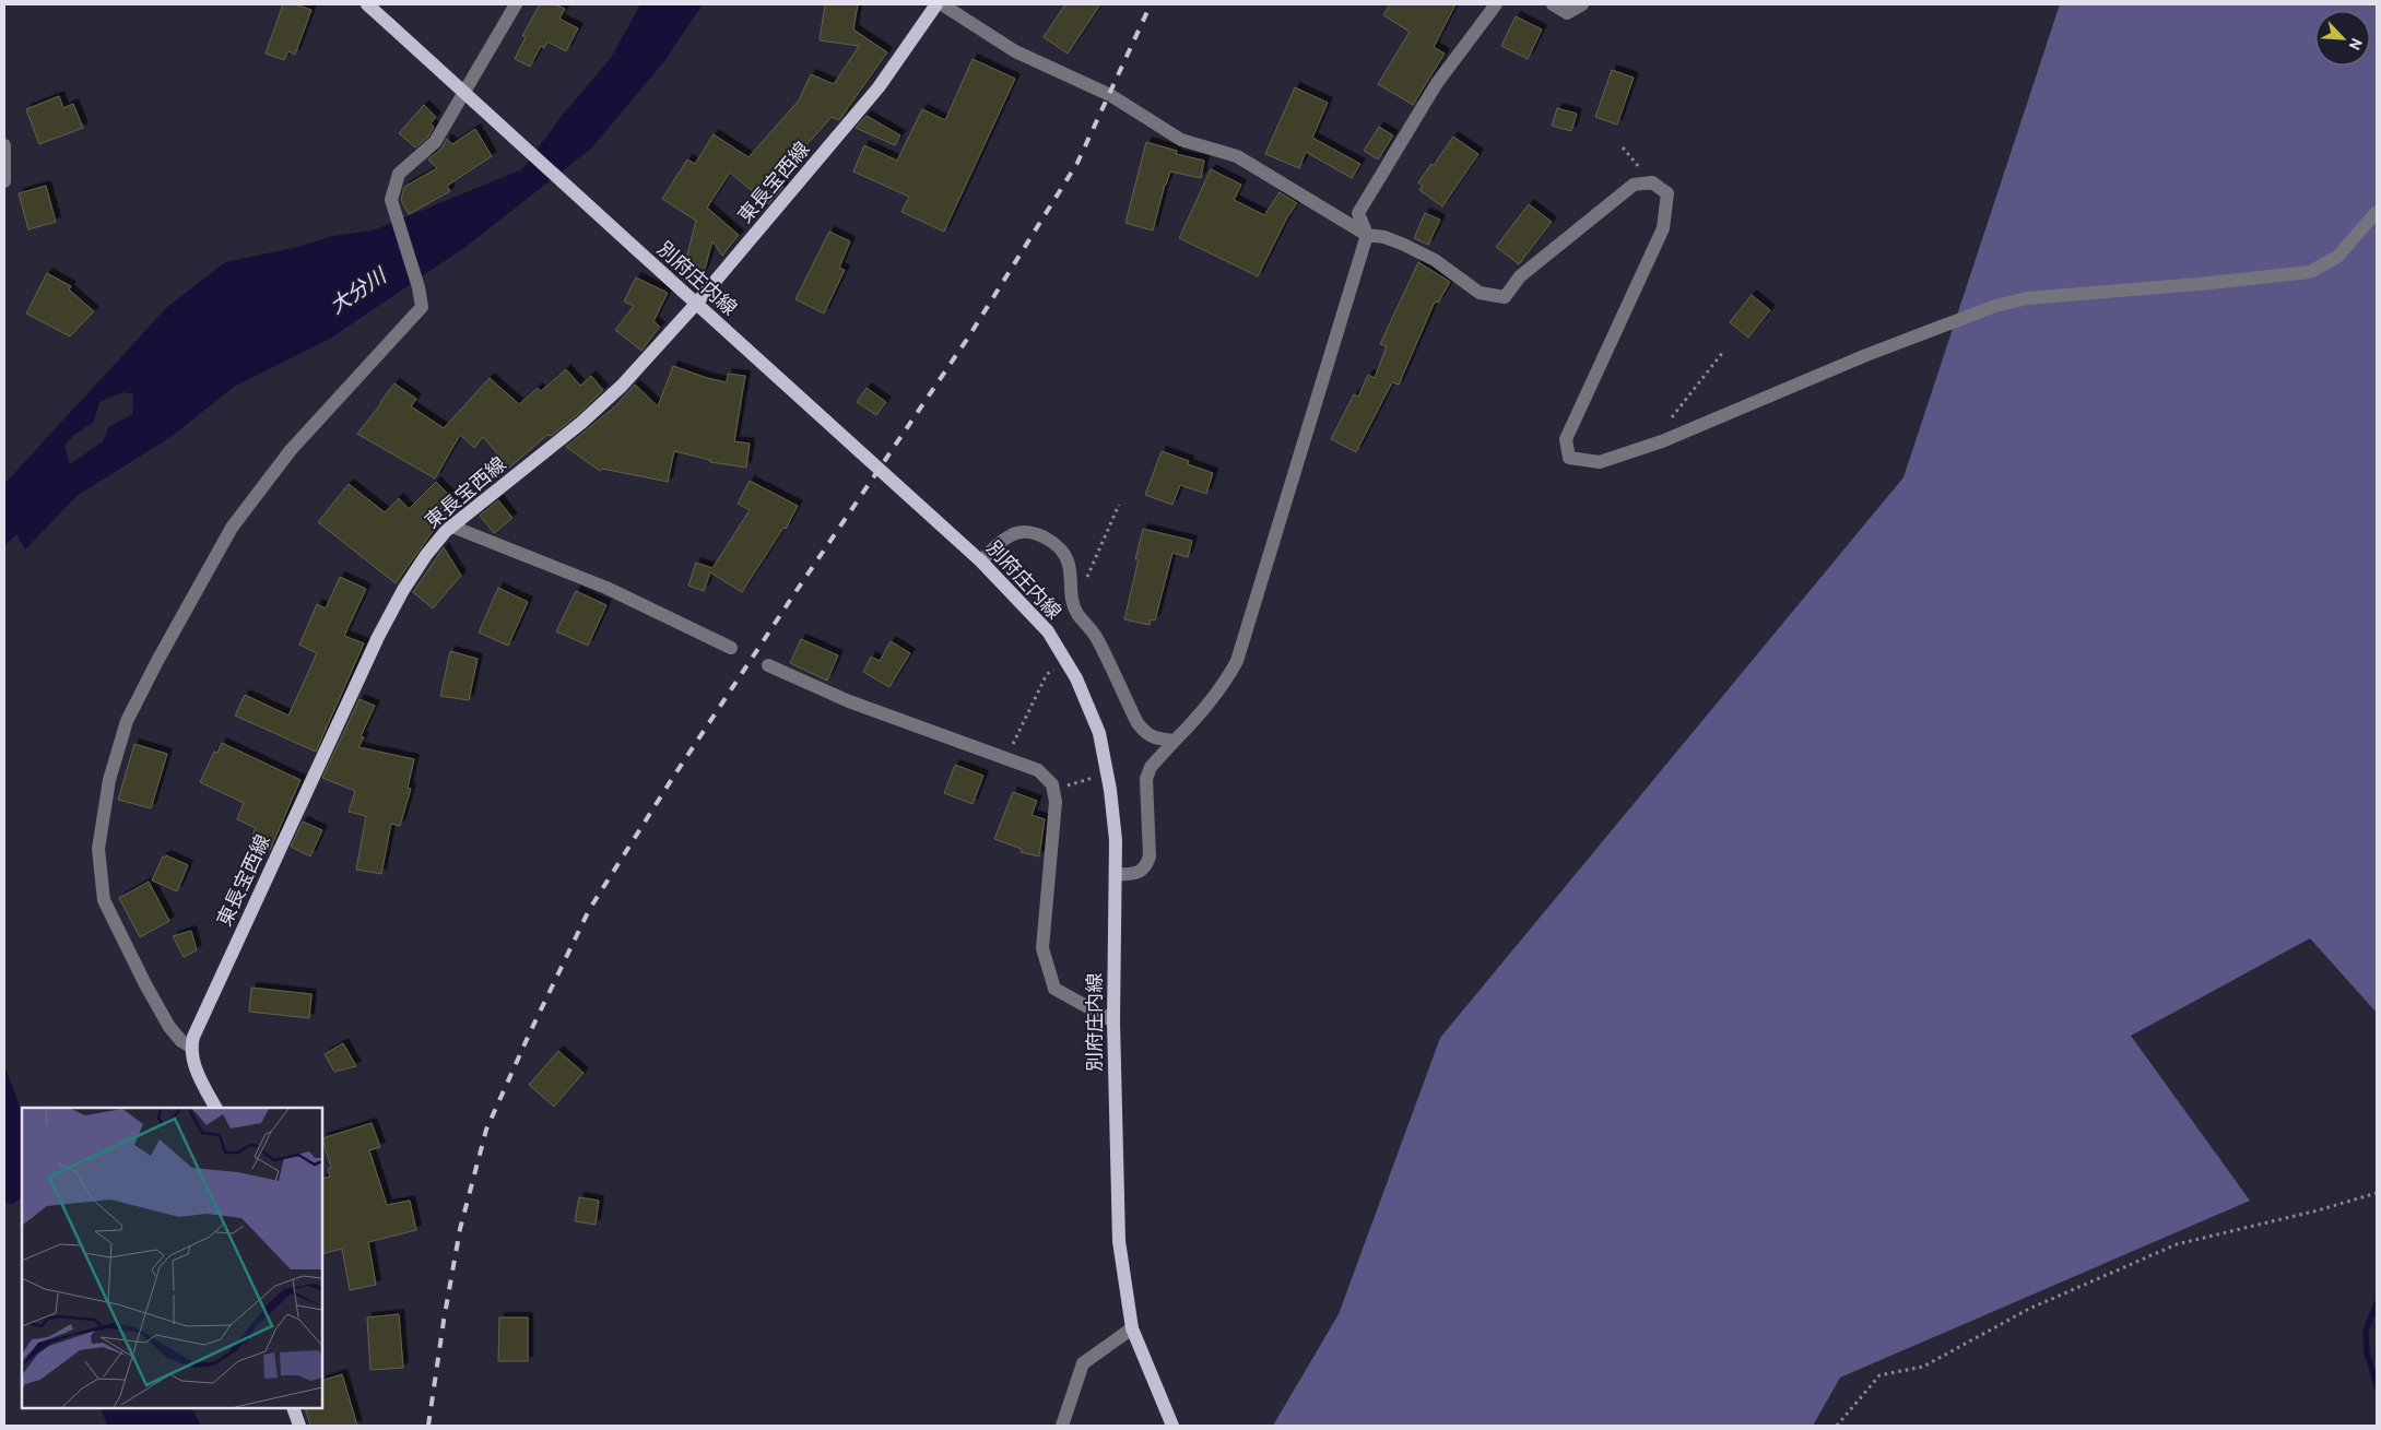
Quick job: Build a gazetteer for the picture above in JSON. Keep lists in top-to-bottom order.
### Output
{
  "streets": {
    "main road": ["東長宝西線", "別府庄内線"]
  },
  "crossings": [
    ["東長宝西線", "別府庄内線"]
  ],
  "water": ["大分川"],
  "north": "bottom right"
}
